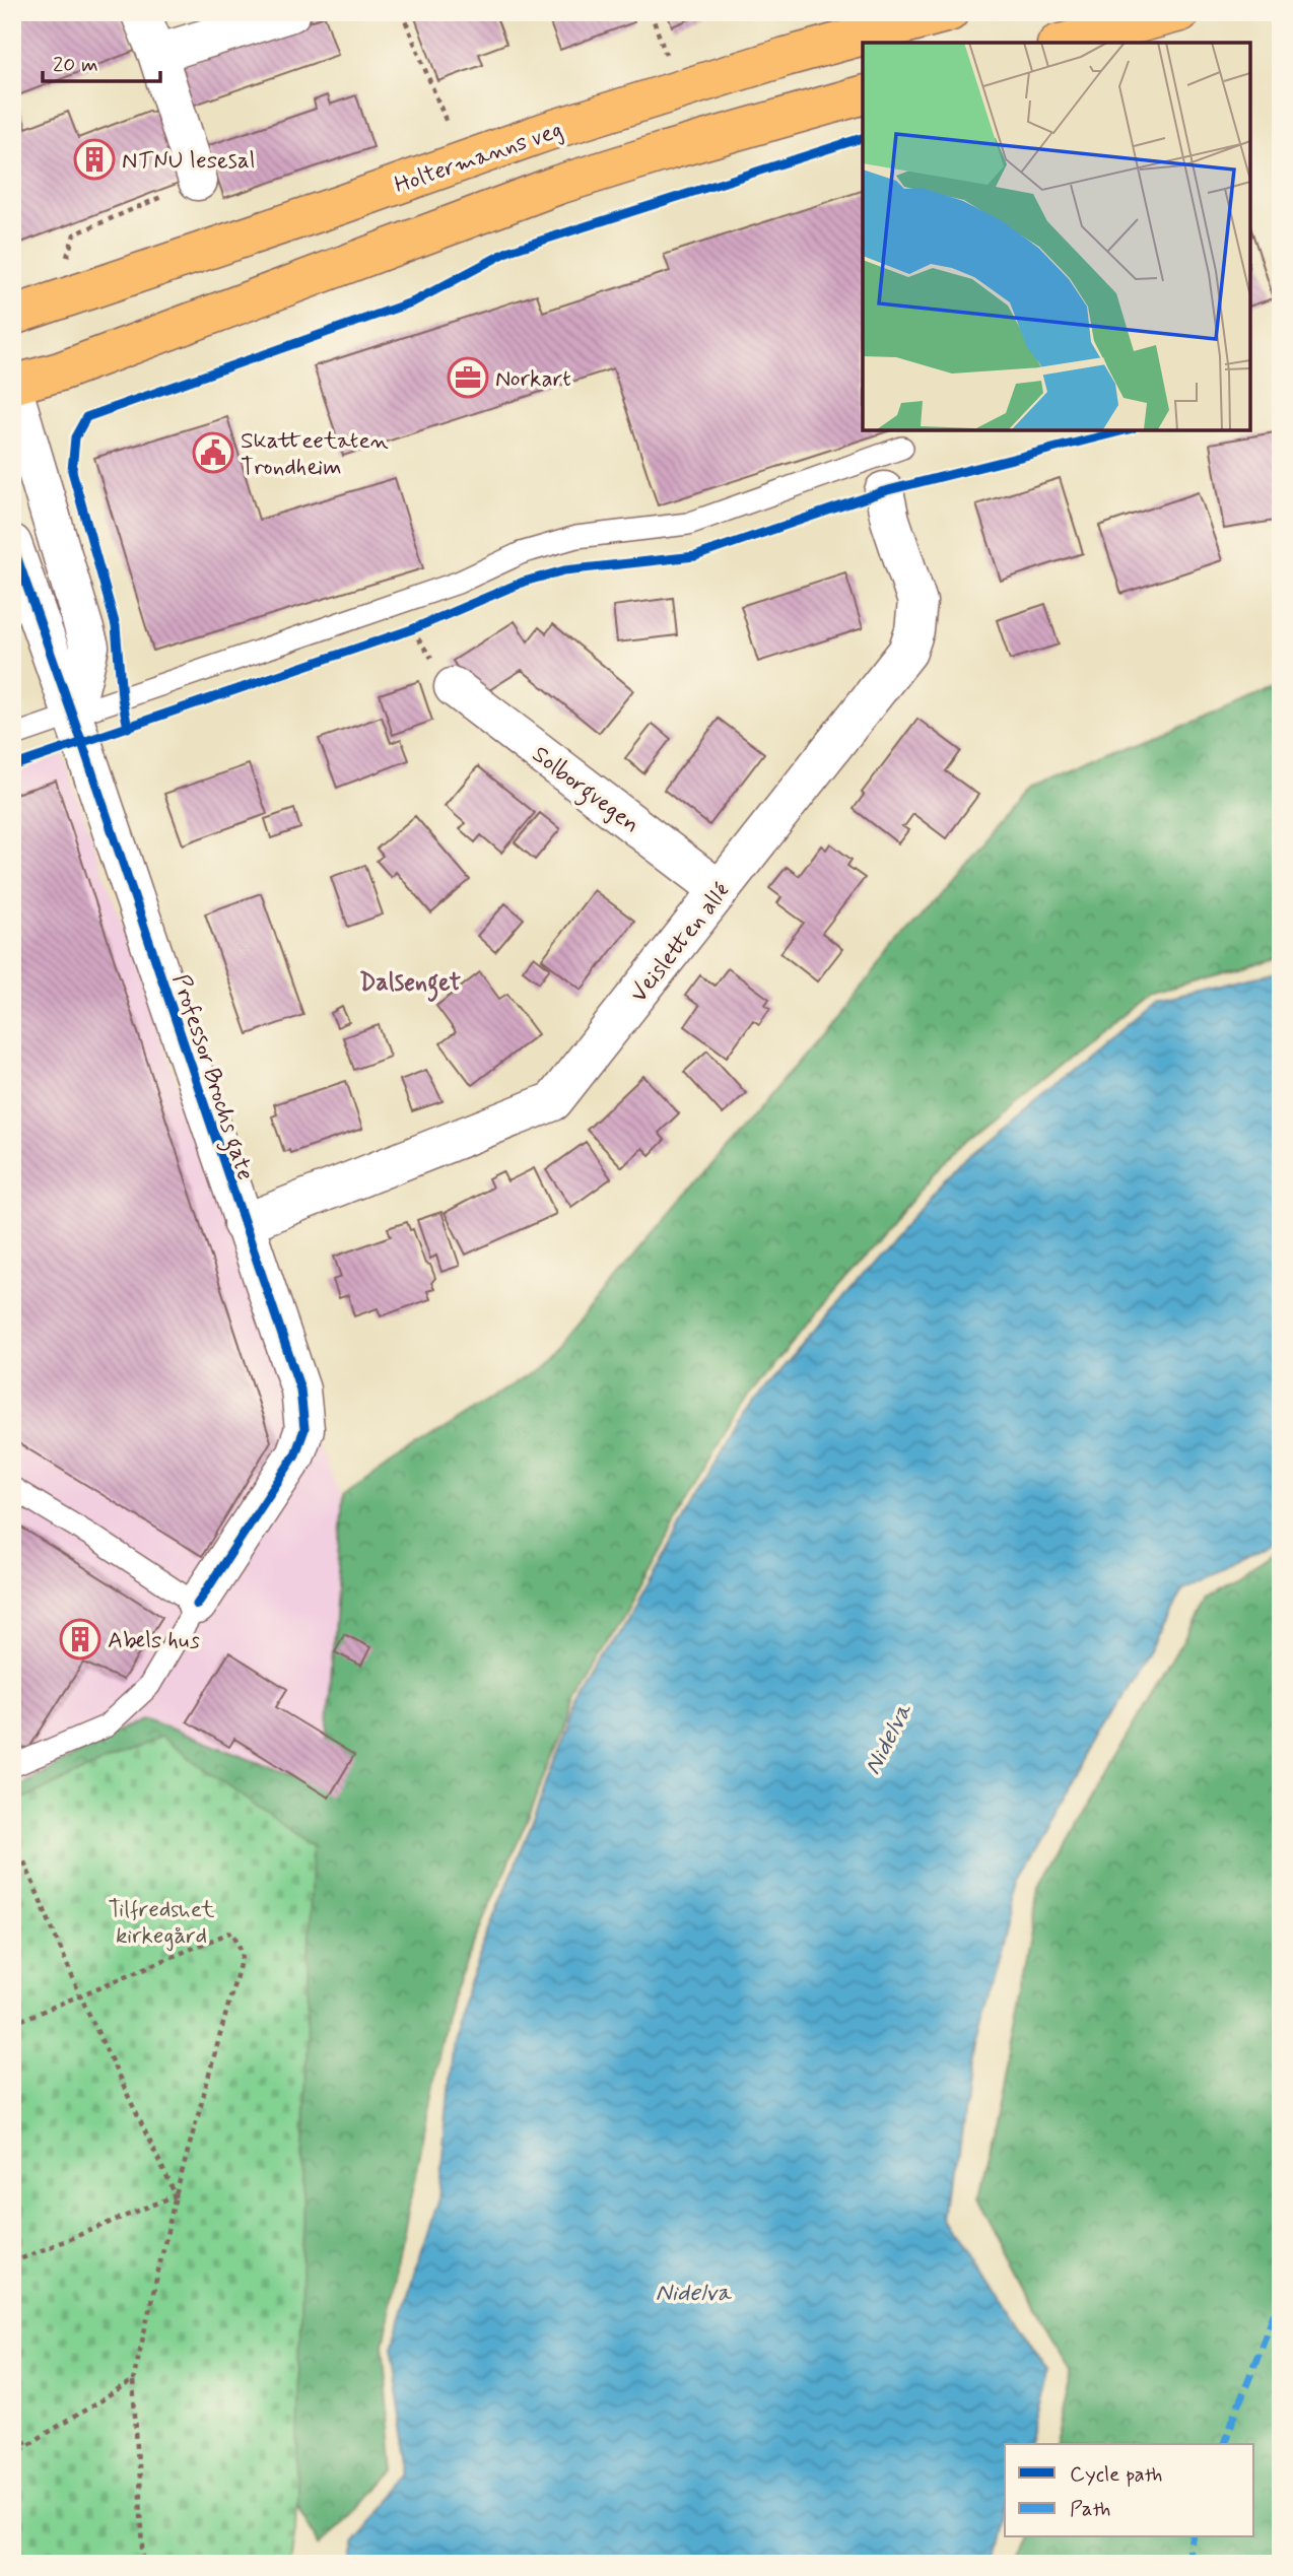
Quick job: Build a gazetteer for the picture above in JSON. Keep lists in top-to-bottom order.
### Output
{
  "streets": {
    "main road": ["Holtermanns veg"],
    "street": ["Solborgvegen", "Veisletten allé", "Professor Brochs gate"]
  },
  "crossings": [
    ["Solborgvegen", "Veisletten allé"],
    ["Veisletten allé", "Professor Brochs gate"]
  ],
  "districts": ["Dalsenget"],
  "water": ["Nidelva"],
  "parks": ["Tilfredshet kirkegård"],
  "places": {
    "building": ["NTNU lesesal", "Abels hus"],
    "office": ["Norkart"],
    "public building": ["Skatteetaten Trondheim"]
  },
  "legend": ["Cycle path", "Path"],
  "scale_bar": "20 m"
}
